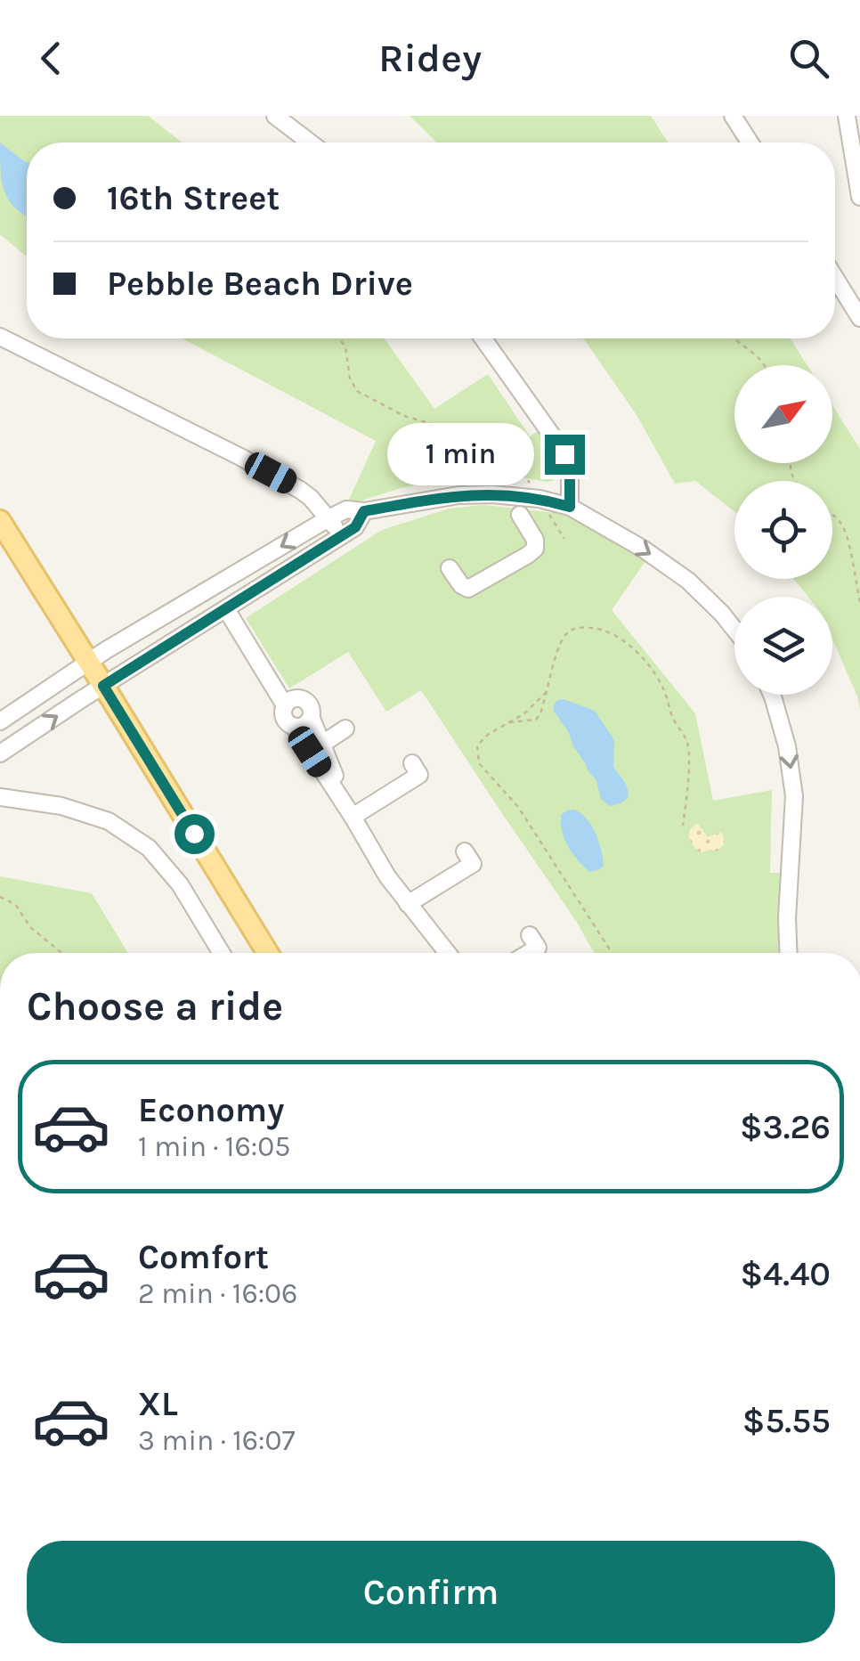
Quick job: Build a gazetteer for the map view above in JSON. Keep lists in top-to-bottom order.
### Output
{
  "north": "top right",
  "page": {
    "header": "Ridey",
    "banner": ["16th Street", "Pebble Beach Drive"],
    "bubble": "1 min",
    "heading": "Choose a ride",
    "list": [
      {
        "name": "Economy",
        "note": "1 min · 16:05",
        "value": "$3.26"
      },
      {
        "name": "Comfort",
        "note": "2 min · 16:06",
        "value": "$4.40"
      },
      {
        "name": "XL",
        "note": "3 min · 16:07",
        "value": "$5.55"
      }
    ],
    "buttons": "Confirm"
  }
}
